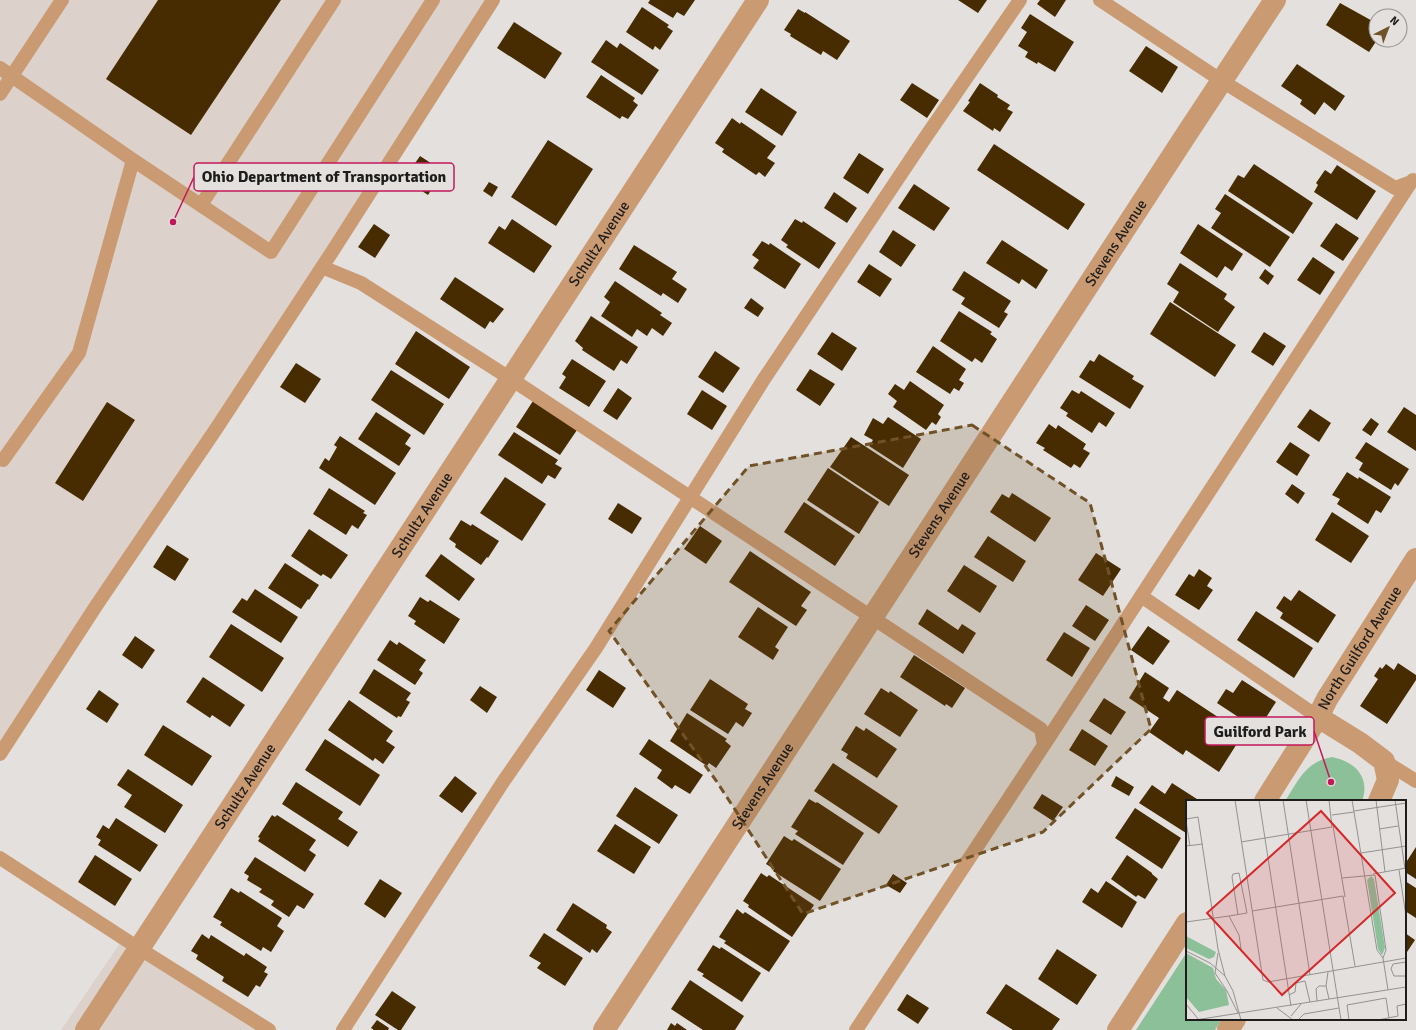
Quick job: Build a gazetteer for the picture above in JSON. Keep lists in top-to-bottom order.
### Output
{
  "streets": {
    "street": ["Stevens Avenue", "Schultz Avenue", "North Guilford Avenue"]
  },
  "places": ["Ohio Department of Transportation", "Guilford Park"],
  "north": "top right"
}
